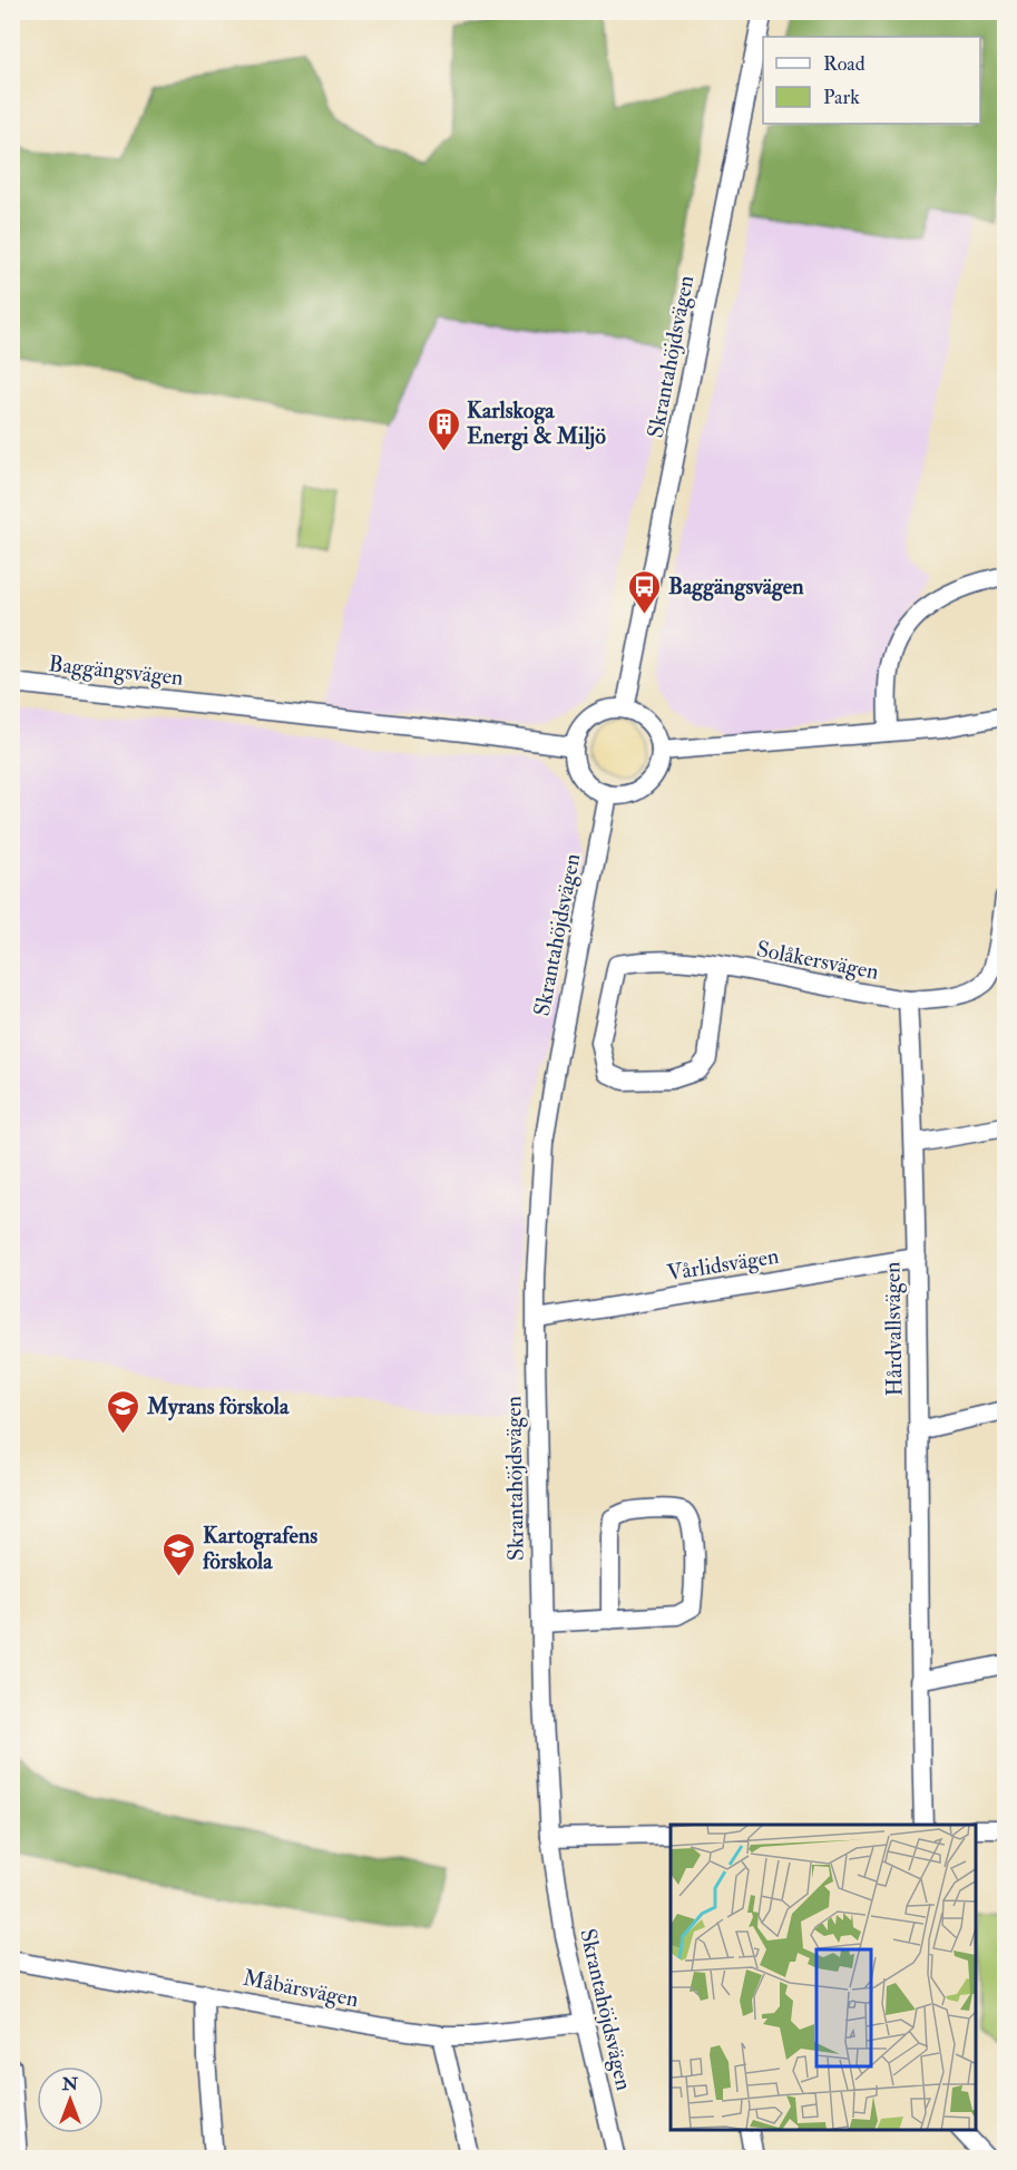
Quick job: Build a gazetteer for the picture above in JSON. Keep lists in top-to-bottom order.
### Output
{
  "streets": {
    "street": [
      "Skrantahöjdsvägen",
      "Baggängsvägen",
      "Solåkersvägen",
      "Vårlidsvägen",
      "Hårdvallsvägen",
      "Måbärsvägen"
    ]
  },
  "crossings": [
    ["Skrantahöjdsvägen", "Baggängsvägen"],
    ["Skrantahöjdsvägen", "Vårlidsvägen"],
    ["Skrantahöjdsvägen", "Måbärsvägen"],
    ["Solåkersvägen", "Hårdvallsvägen"],
    ["Vårlidsvägen", "Hårdvallsvägen"]
  ],
  "places": {
    "building": ["Karlskoga Energi & Miljö"],
    "bus stop": ["Baggängsvägen"],
    "school or university": ["Myrans förskola", "Kartografens förskola"]
  },
  "legend": ["Road", "Park"],
  "north": "top"
}
